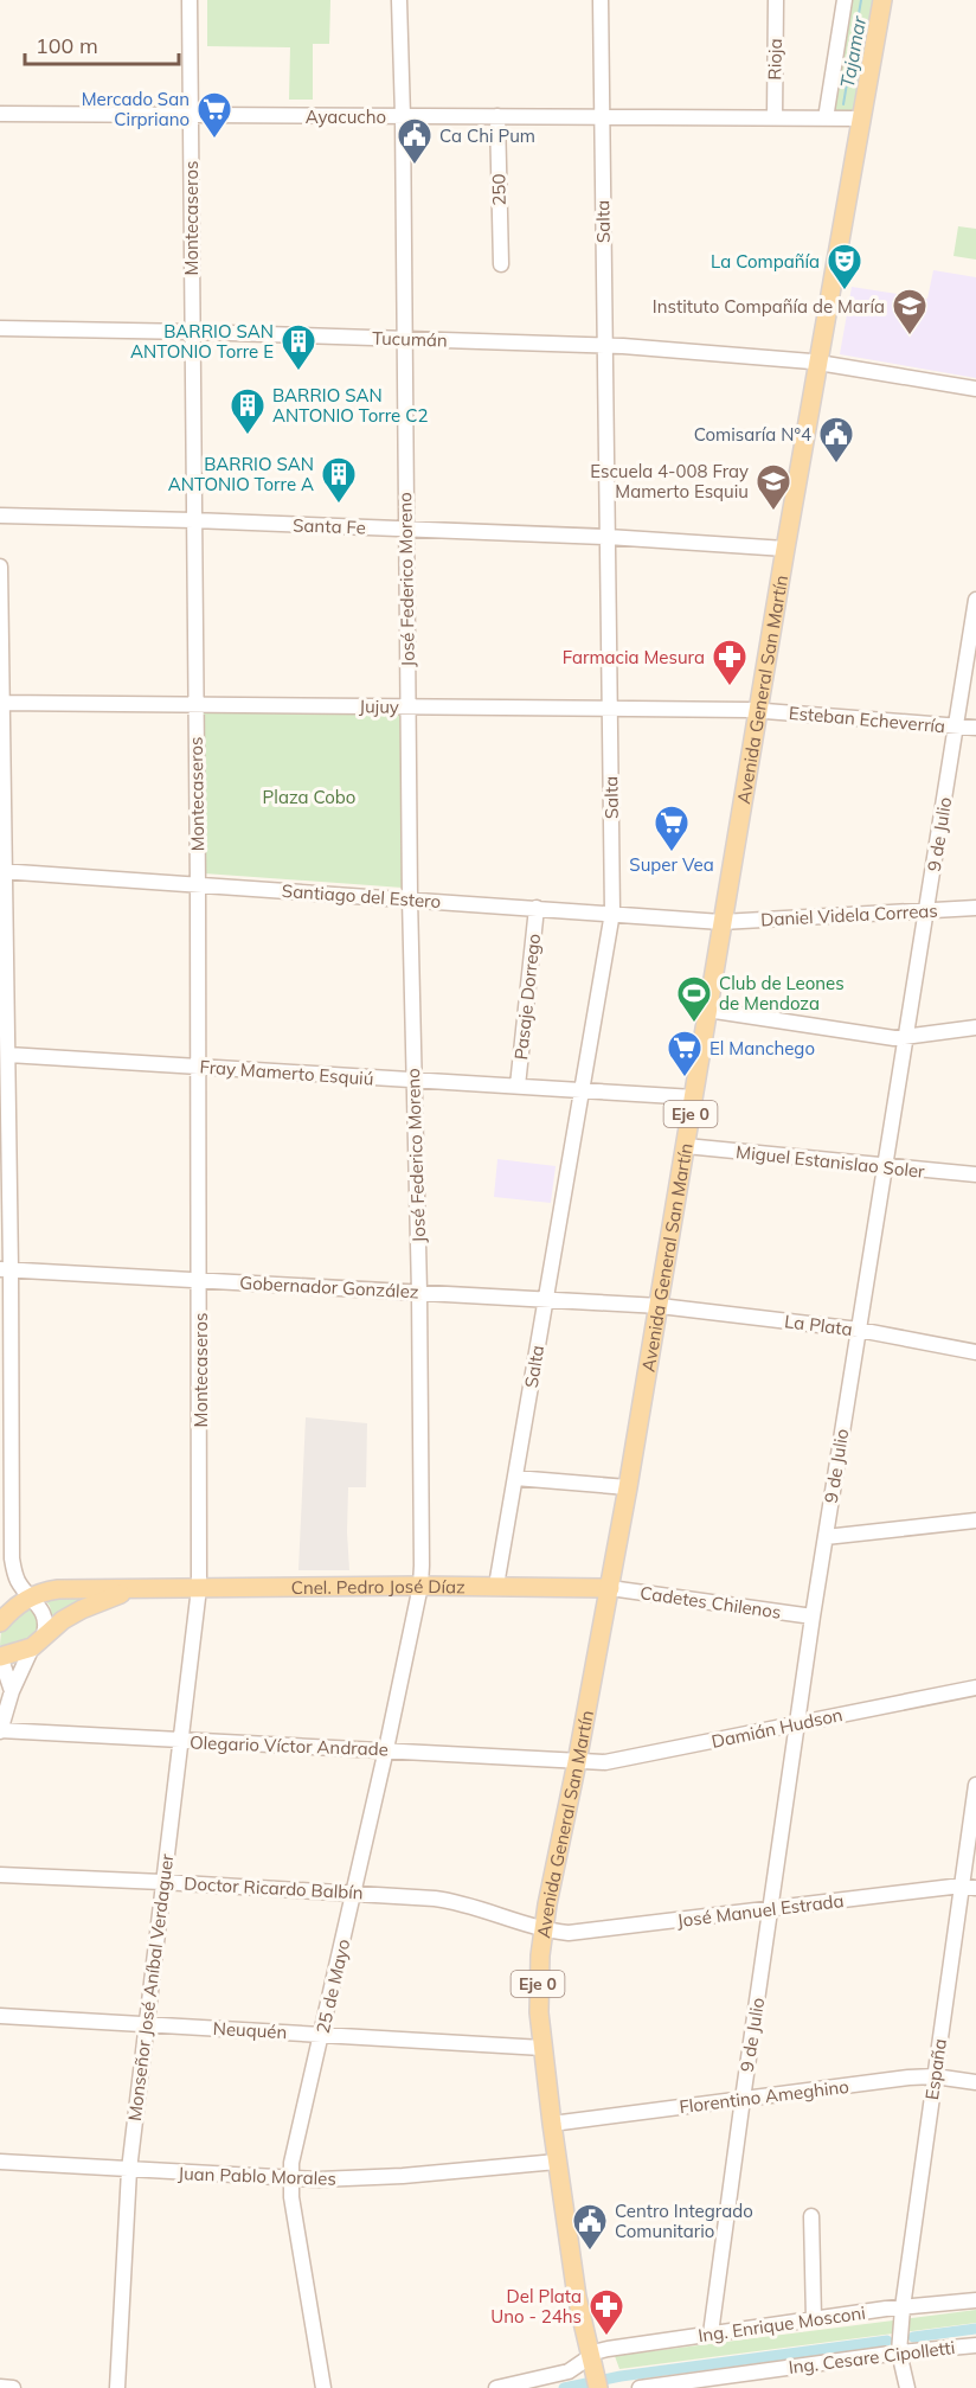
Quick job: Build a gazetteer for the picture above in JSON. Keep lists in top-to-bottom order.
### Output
{
  "streets": {
    "main road": ["Avenida General San Martín", "Eje 0", "Cnel. Pedro José Díaz"],
    "street": [
      "Rioja",
      "Ayacucho",
      "250",
      "Montecaseros",
      "Salta",
      "Tucumán",
      "Santa Fe",
      "José Federico Moreno",
      "Jujuy",
      "Esteban Echeverría",
      "9 de Julio",
      "Santiago del Estero",
      "Daniel Videla Correas",
      "Pasaje Dorrego",
      "Fray Mamerto Esquiú",
      "Miguel Estanislao Soler",
      "Gobernador González",
      "La Plata",
      "Cadetes Chilenos",
      "Damián Hudson",
      "Olegario Víctor Andrade",
      "Doctor Ricardo Balbín",
      "José Manuel Estrada",
      "25 de Mayo",
      "Monseñor José Aníbal Verdaguer",
      "Neuquén",
      "España",
      "Florentino Ameghino",
      "Juan Pablo Morales",
      "Ing. Enrique Mosconi",
      "Ing. Cesare Cipolletti"
    ]
  },
  "crossings": [
    ["Rioja", "Ayacucho"],
    ["Ayacucho", "250"],
    ["Ayacucho", "Montecaseros"],
    ["Ayacucho", "Salta"],
    ["Ayacucho", "José Federico Moreno"],
    ["Ayacucho", "Avenida General San Martín"],
    ["Montecaseros", "Tucumán"],
    ["Montecaseros", "Santa Fe"],
    ["Montecaseros", "Jujuy"],
    ["Montecaseros", "Santiago del Estero"],
    ["Montecaseros", "Fray Mamerto Esquiú"],
    ["Montecaseros", "Gobernador González"],
    ["Montecaseros", "Cnel. Pedro José Díaz"],
    ["Montecaseros", "Monseñor José Aníbal Verdaguer"],
    ["Salta", "Tucumán"],
    ["Salta", "Santa Fe"],
    ["Salta", "Jujuy"],
    ["Salta", "Santiago del Estero"],
    ["Salta", "Fray Mamerto Esquiú"],
    ["Salta", "Gobernador González"],
    ["Salta", "Cnel. Pedro José Díaz"],
    ["Tucumán", "José Federico Moreno"],
    ["Tucumán", "Avenida General San Martín"],
    ["Santa Fe", "José Federico Moreno"],
    ["Santa Fe", "Avenida General San Martín"],
    ["José Federico Moreno", "Jujuy"],
    ["José Federico Moreno", "Santiago del Estero"],
    ["José Federico Moreno", "Fray Mamerto Esquiú"],
    ["José Federico Moreno", "Gobernador González"],
    ["José Federico Moreno", "Cnel. Pedro José Díaz"],
    ["José Federico Moreno", "25 de Mayo"],
    ["Avenida General San Martín", "Jujuy"],
    ["Avenida General San Martín", "Esteban Echeverría"],
    ["Avenida General San Martín", "Santiago del Estero"],
    ["Avenida General San Martín", "Daniel Videla Correas"],
    ["Avenida General San Martín", "Fray Mamerto Esquiú"],
    ["Avenida General San Martín", "Miguel Estanislao Soler"],
    ["Avenida General San Martín", "Gobernador González"],
    ["Avenida General San Martín", "La Plata"],
    ["Avenida General San Martín", "Cnel. Pedro José Díaz"],
    ["Avenida General San Martín", "Cadetes Chilenos"],
    ["Avenida General San Martín", "Damián Hudson"],
    ["Avenida General San Martín", "Olegario Víctor Andrade"],
    ["Avenida General San Martín", "Doctor Ricardo Balbín"],
    ["Avenida General San Martín", "José Manuel Estrada"],
    ["Avenida General San Martín", "Neuquén"],
    ["Avenida General San Martín", "Florentino Ameghino"],
    ["Avenida General San Martín", "Juan Pablo Morales"],
    ["Avenida General San Martín", "Ing. Enrique Mosconi"],
    ["Jujuy", "Esteban Echeverría"],
    ["Esteban Echeverría", "9 de Julio"],
    ["9 de Julio", "Daniel Videla Correas"],
    ["9 de Julio", "Miguel Estanislao Soler"],
    ["9 de Julio", "La Plata"],
    ["9 de Julio", "Cadetes Chilenos"],
    ["9 de Julio", "Damián Hudson"],
    ["9 de Julio", "José Manuel Estrada"],
    ["9 de Julio", "Florentino Ameghino"],
    ["9 de Julio", "Ing. Enrique Mosconi"],
    ["Santiago del Estero", "Daniel Videla Correas"],
    ["Santiago del Estero", "Pasaje Dorrego"],
    ["Pasaje Dorrego", "Fray Mamerto Esquiú"],
    ["Gobernador González", "La Plata"],
    ["Cnel. Pedro José Díaz", "Cadetes Chilenos"],
    ["Cnel. Pedro José Díaz", "25 de Mayo"],
    ["Cnel. Pedro José Díaz", "Monseñor José Aníbal Verdaguer"],
    ["Damián Hudson", "Olegario Víctor Andrade"],
    ["Olegario Víctor Andrade", "25 de Mayo"],
    ["Olegario Víctor Andrade", "Monseñor José Aníbal Verdaguer"],
    ["Doctor Ricardo Balbín", "José Manuel Estrada"],
    ["Doctor Ricardo Balbín", "25 de Mayo"],
    ["Doctor Ricardo Balbín", "Monseñor José Aníbal Verdaguer"],
    ["José Manuel Estrada", "España"],
    ["25 de Mayo", "Neuquén"],
    ["25 de Mayo", "Juan Pablo Morales"],
    ["Monseñor José Aníbal Verdaguer", "Neuquén"],
    ["Monseñor José Aníbal Verdaguer", "Juan Pablo Morales"],
    ["España", "Florentino Ameghino"],
    ["España", "Ing. Enrique Mosconi"],
    ["España", "Ing. Cesare Cipolletti"]
  ],
  "water": ["Tajamar"],
  "parks": ["Plaza Cobo"],
  "places": {
    "supermarket": ["Mercado San Cirpriano", "Super Vea", "El Manchego"],
    "public building": ["Ca Chi Pum", "Comisaría N°4", "Centro Integrado Comunitario"],
    "theatre": ["La Compañía"],
    "school or university": ["Instituto Compañía de María", "Escuela 4-008 Fray Mamerto Esquiu"],
    "building": ["BARRIO SAN ANTONIO Torre E", "BARRIO SAN ANTONIO Torre C2", "BARRIO SAN ANTONIO Torre A"],
    "pharmacy": ["Farmacia Mesura", "Del Plata Uno - 24hs"],
    "sports": ["Club de Leones de Mendoza"]
  },
  "scale_bar": "100 m"
}
